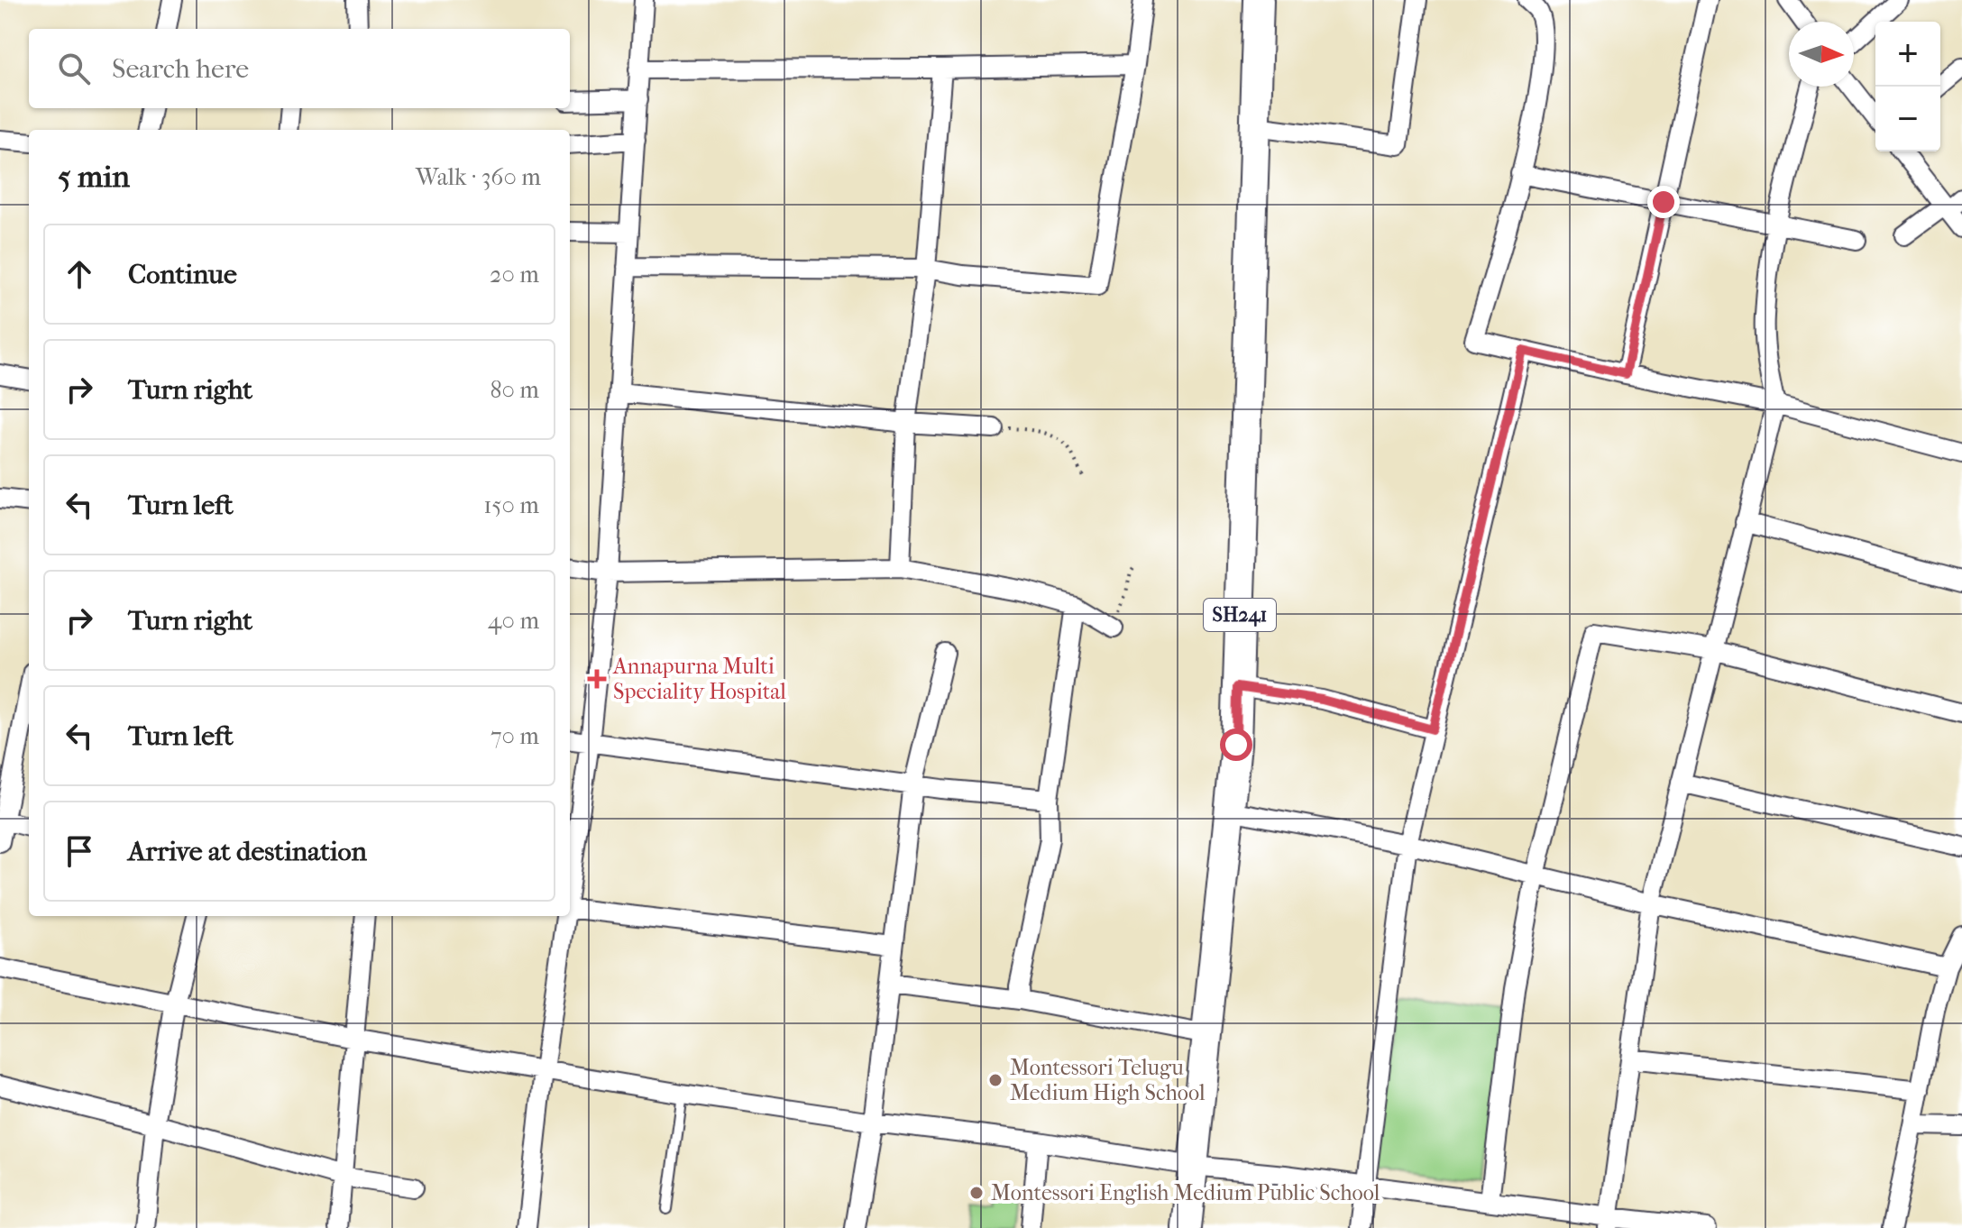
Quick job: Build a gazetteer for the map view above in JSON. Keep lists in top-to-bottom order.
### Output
{
  "streets": {
    "main road": ["SH241"]
  },
  "places": {
    "health": ["Annapurna Multi Speciality Hospital"],
    "other": ["Montessori Telugu Medium High School", "Montessori English Medium Public School"]
  },
  "north": "right",
  "page": {
    "map_buttons": ["+", "−"],
    "search": "Search here",
    "heading": ["5 min", "Walk · 360 m"],
    "list": [
      ["Continue", "20 m"],
      ["Turn right", "80 m"],
      ["Turn left", "150 m"],
      ["Turn right", "40 m"],
      ["Turn left", "70 m"],
      "Arrive at destination"
    ]
  }
}
